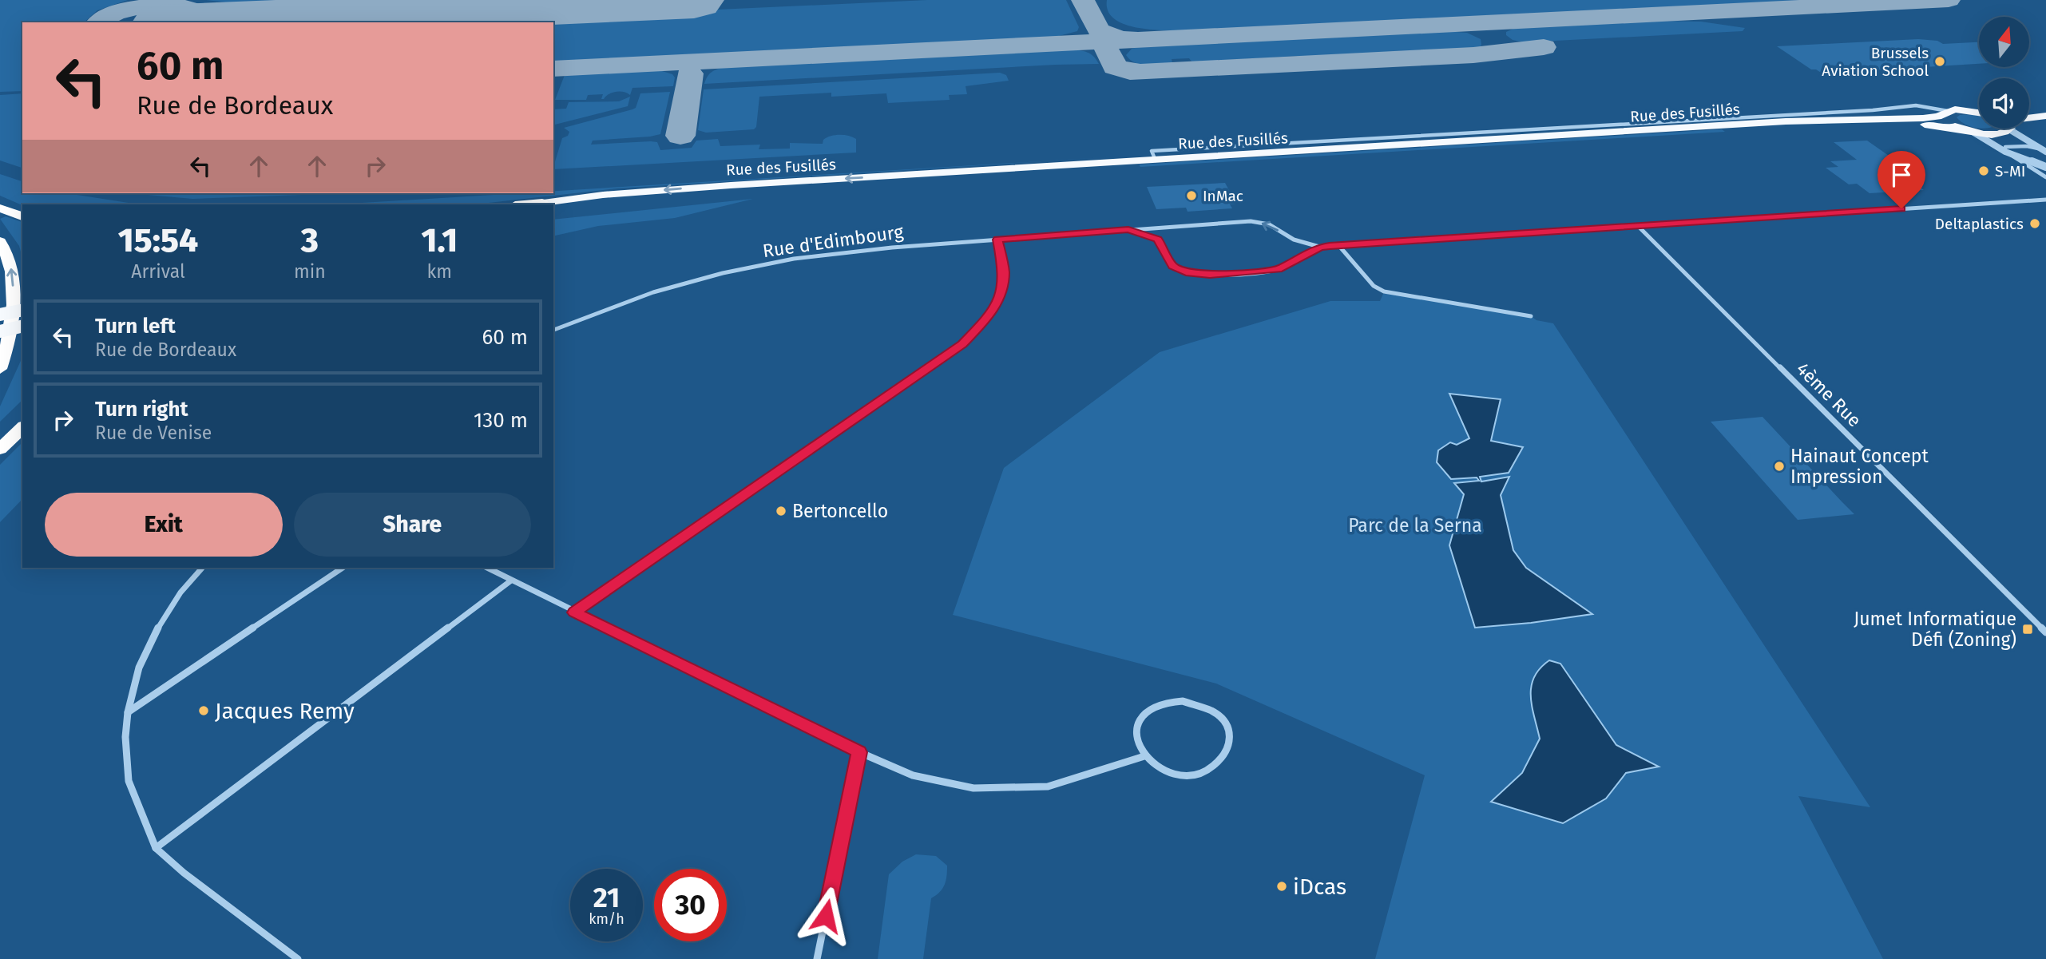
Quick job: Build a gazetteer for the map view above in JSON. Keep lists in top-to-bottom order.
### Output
{
  "streets": {
    "highway": ["Rue des Fusillés"],
    "street": ["Rue d'Edimbourg", "4ème Rue"]
  },
  "parks": ["Parc de la Serna"],
  "places": {
    "other": [
      "Brussels Aviation School",
      "S-MI",
      "InMac",
      "Deltaplastics",
      "Hainaut Concept Impression",
      "Bertoncello",
      "Jacques Remy",
      "iDcas"
    ],
    "transit": ["Jumet Informatique Défi (Zoning)"]
  },
  "north": "top",
  "page": {
    "turn": ["60 m", "Rue de Bordeaux"],
    "eta": [
      "15:54",
      "Arrival",
      "3",
      "min",
      "1.1",
      "km"
    ],
    "list": [
      {
        "name": "Turn left",
        "note": "Rue de Bordeaux",
        "value": "60 m"
      },
      {
        "name": "Turn right",
        "note": "Rue de Venise",
        "value": "130 m"
      }
    ],
    "buttons": ["Exit", "Share"],
    "speed": "21 km/h",
    "limit": "30"
  }
}
